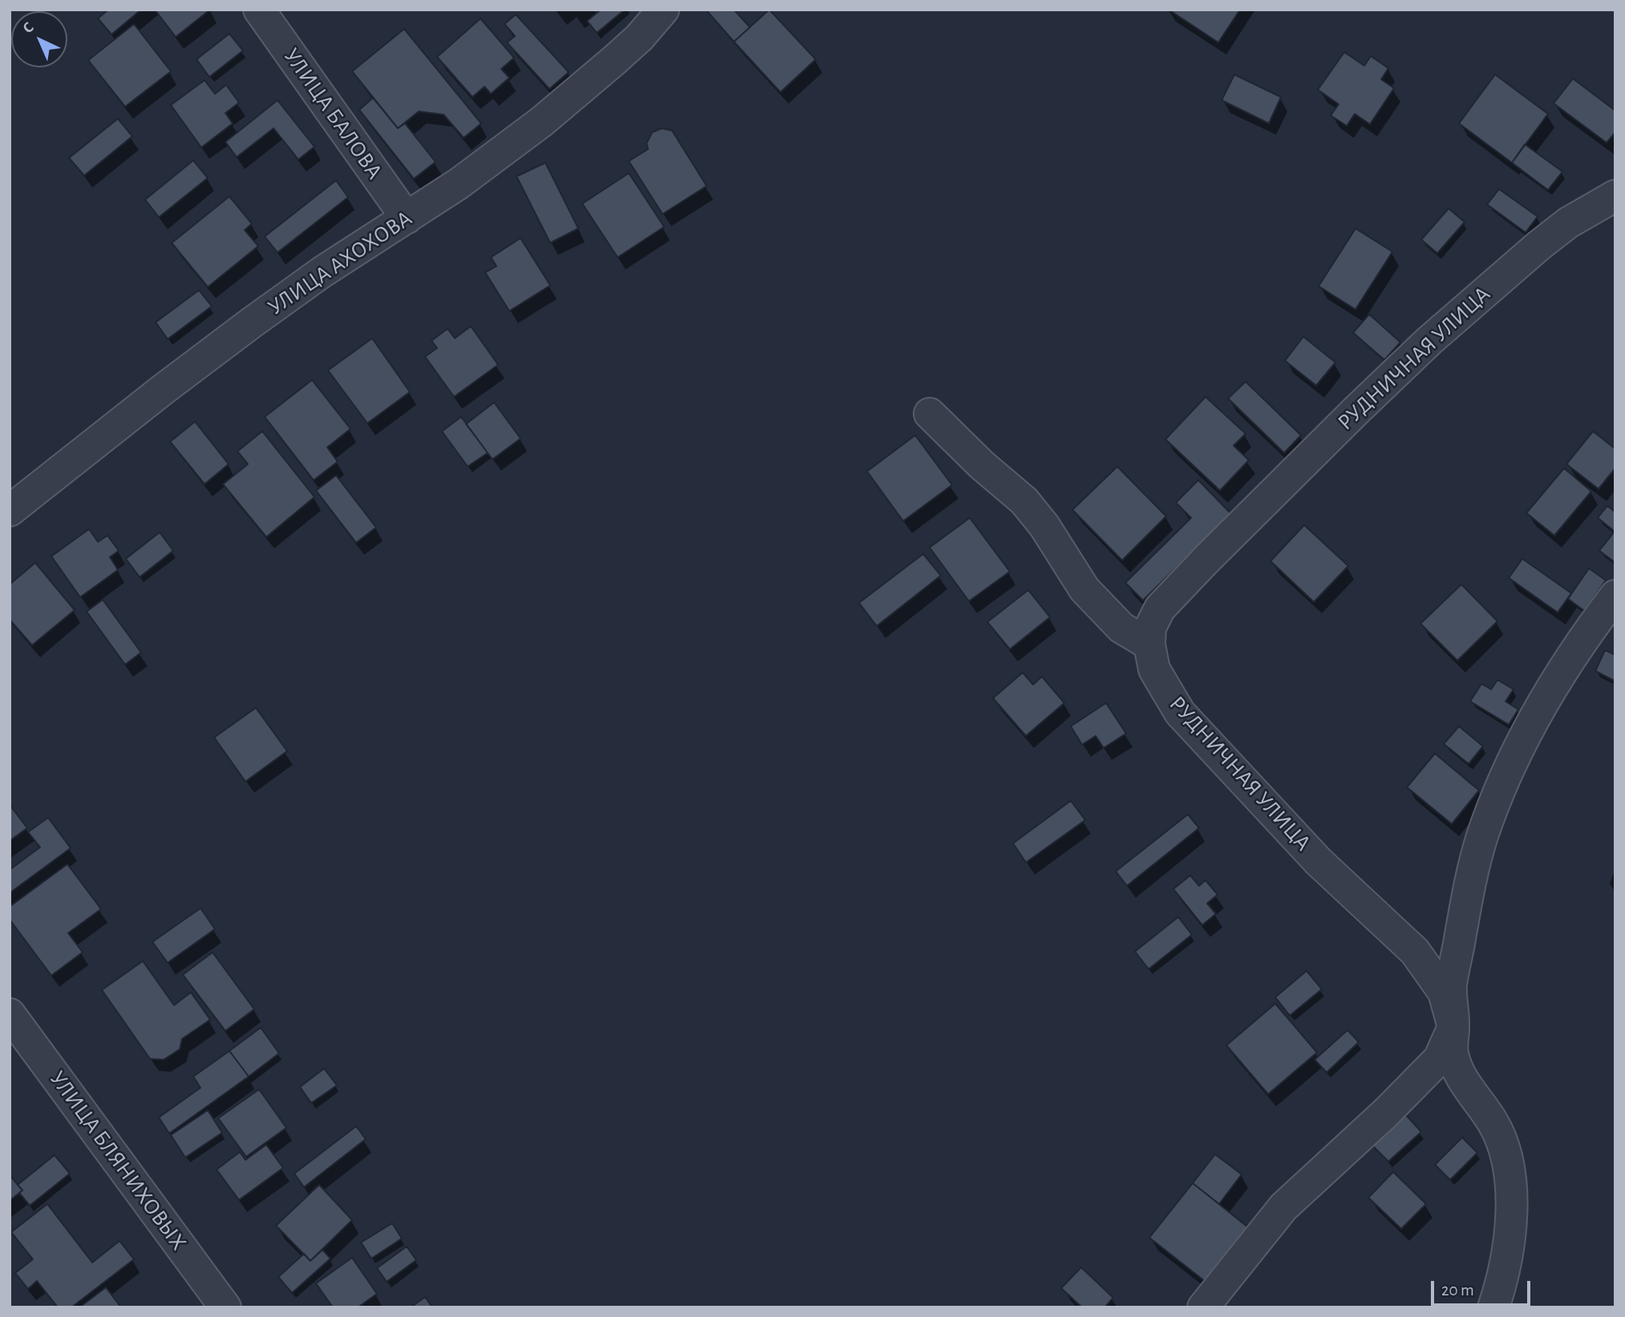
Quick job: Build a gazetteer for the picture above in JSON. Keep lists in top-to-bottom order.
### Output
{
  "streets": {
    "street": [
      "УЛИЦА БАЛОВА",
      "УЛИЦА АХОХОВА",
      "РУДНИЧНАЯ УЛИЦА",
      "УЛИЦА БЛЯНИХОВЫХ"
    ]
  },
  "crossings": [
    ["УЛИЦА БАЛОВА", "УЛИЦА АХОХОВА"]
  ],
  "scale_bar": "20 m",
  "north": "top left"
}
